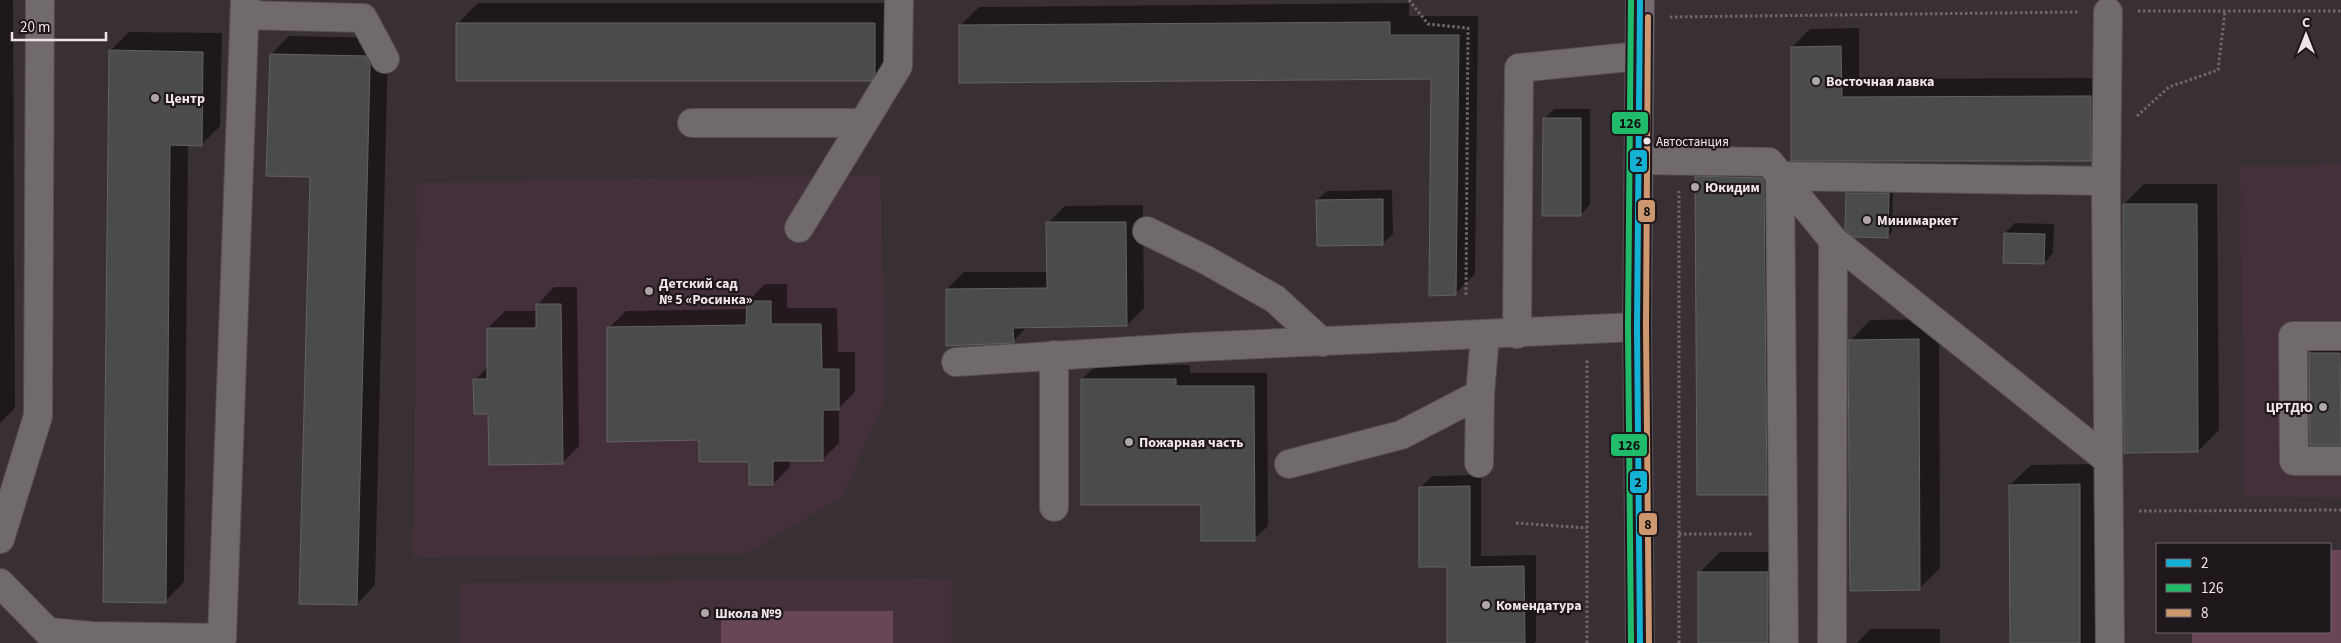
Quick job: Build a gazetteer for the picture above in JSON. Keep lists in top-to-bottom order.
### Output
{
  "places": [
    "Восточная лавка",
    "Центр",
    "Автостанция",
    "Юкидим",
    "Минимаркет",
    "Детский сад № 5 «Росинка»",
    "ЦРТДЮ",
    "Пожарная часть",
    "Комендатура",
    "Школа №9"
  ],
  "lines": ["transit line 2", "transit line 126", "transit line 8"],
  "legend": ["2", "126", "8"],
  "scale_bar": "20 m",
  "north": "top"
}
